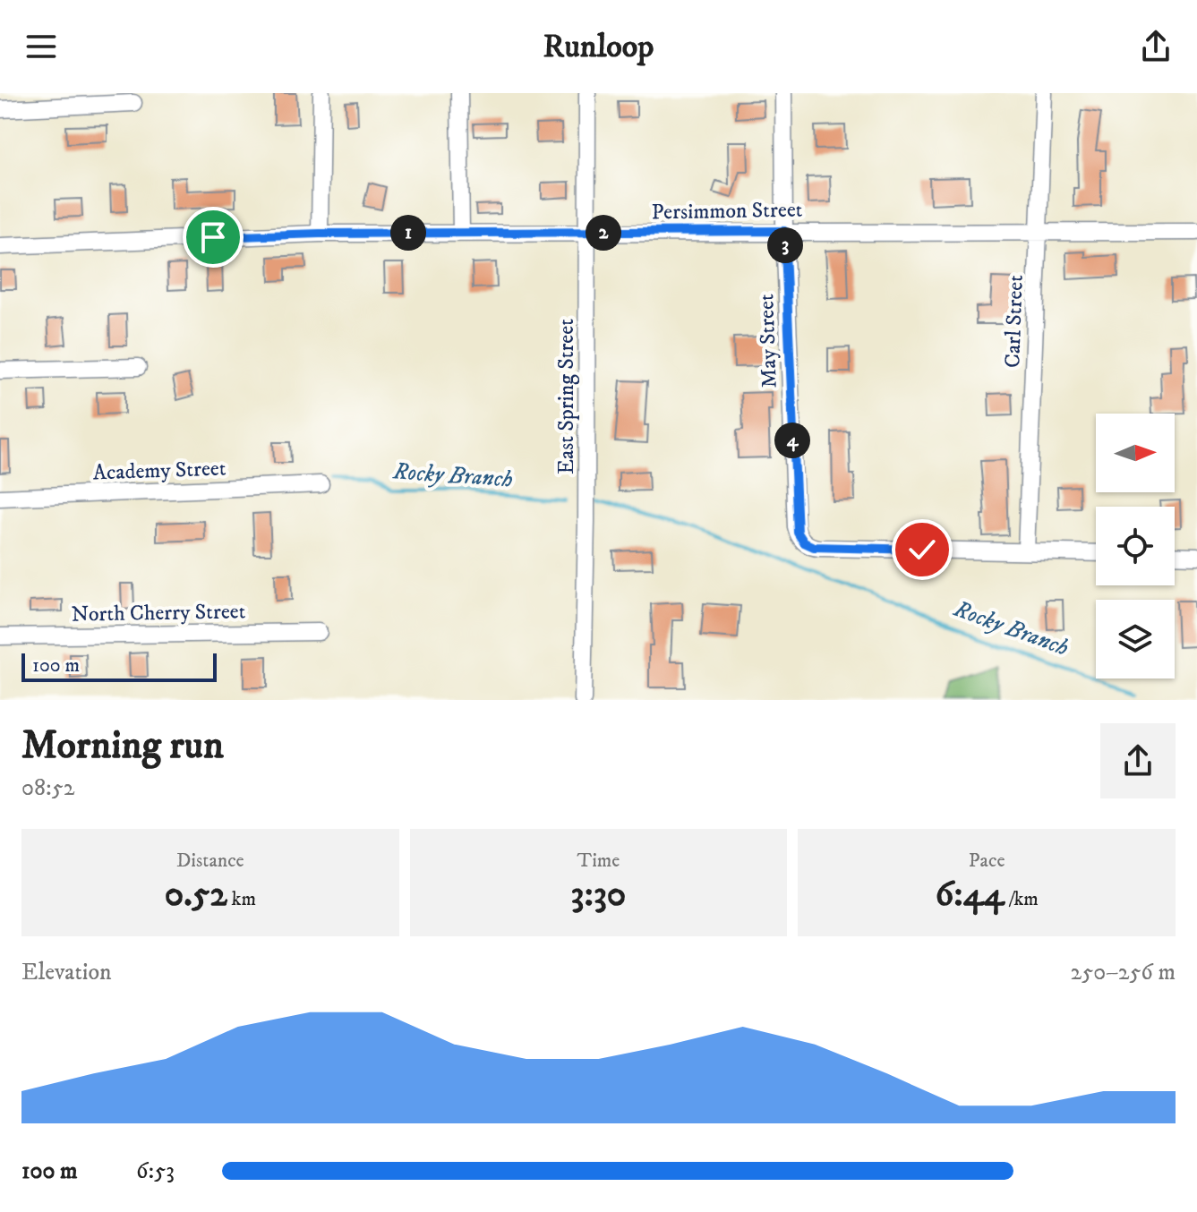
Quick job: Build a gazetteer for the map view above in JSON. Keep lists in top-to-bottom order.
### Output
{
  "streets": {
    "street": [
      "Persimmon Street",
      "Carl Street",
      "May Street",
      "East Spring Street",
      "Academy Street",
      "North Cherry Street"
    ]
  },
  "crossings": [
    ["Persimmon Street", "Carl Street"],
    ["Persimmon Street", "May Street"],
    ["Persimmon Street", "East Spring Street"],
    ["Carl Street", "May Street"]
  ],
  "water": ["Rocky Branch"],
  "scale_bar": "100 m",
  "north": "right",
  "page": {
    "header": "Runloop",
    "pins": [
      "1",
      "2",
      "3",
      "4"
    ],
    "scale": "100 m",
    "heading": ["Morning run", "08:52"],
    "stats": [
      ["Distance", "0.52 km"],
      ["Time", "3:30"],
      ["Pace", "6:44 /km"]
    ],
    "chart": ["Elevation", "250–256 m"],
    "list": [
      {
        "name": "100 m",
        "note": "6:53"
      }
    ]
  }
}
